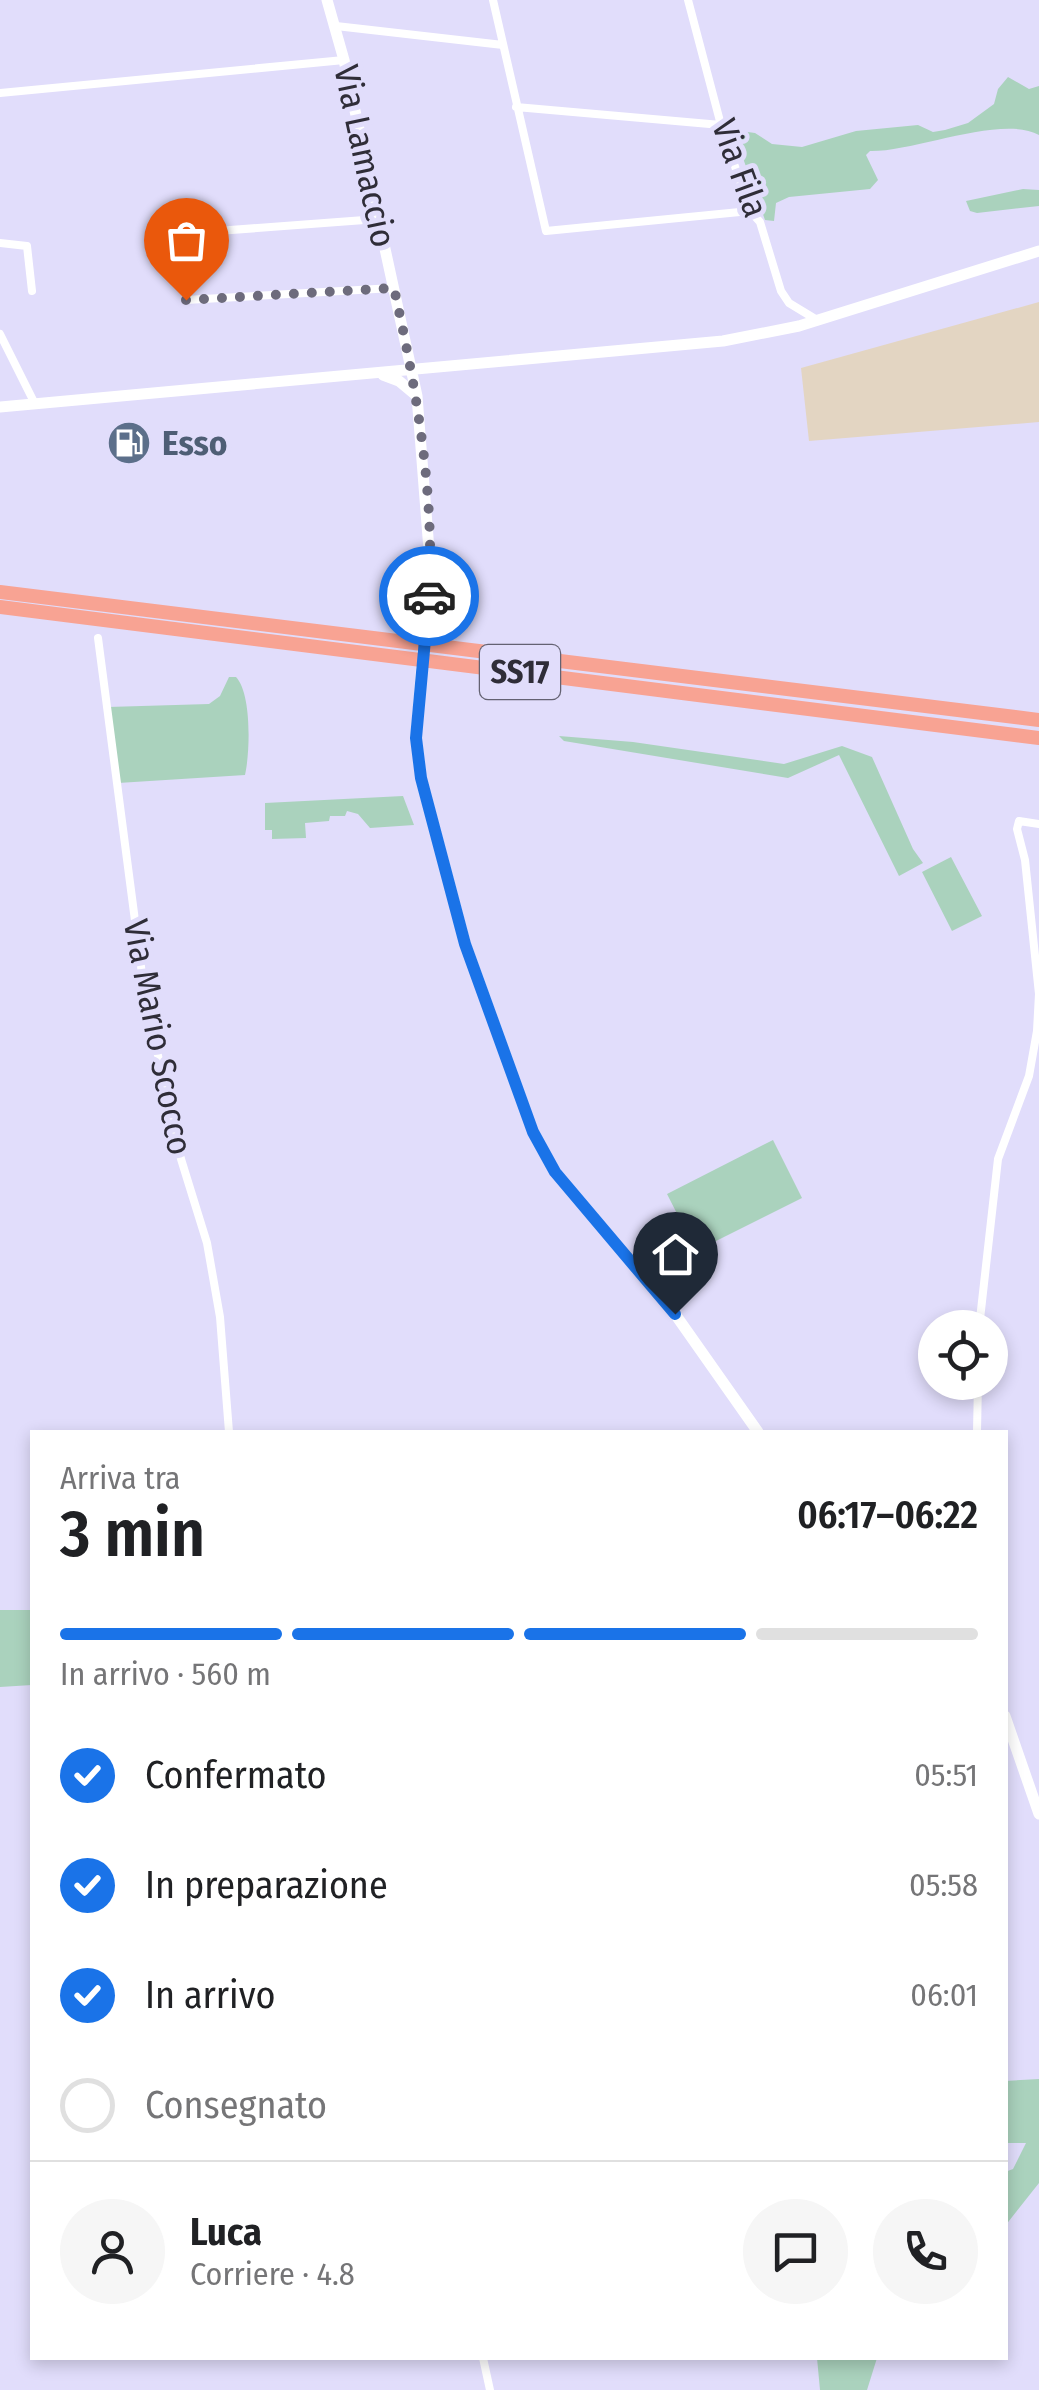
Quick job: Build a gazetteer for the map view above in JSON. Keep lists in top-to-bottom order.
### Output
{
  "streets": {
    "highway": ["SS17"],
    "street": ["Via Lamaccio", "Via Fila", "Via Mario Scocco"]
  },
  "places": {
    "fuel station": ["Esso"]
  },
  "page": {
    "heading": ["3 min", "Arriva tra", "06:17–06:22"],
    "panel": ["Luca", "Corriere · 4.8"],
    "bar": "In arrivo · 560 m",
    "list": [
      ["Confermato", "05:51"],
      ["In preparazione", "05:58"],
      ["In arrivo", "06:01"],
      "Consegnato"
    ]
  }
}
